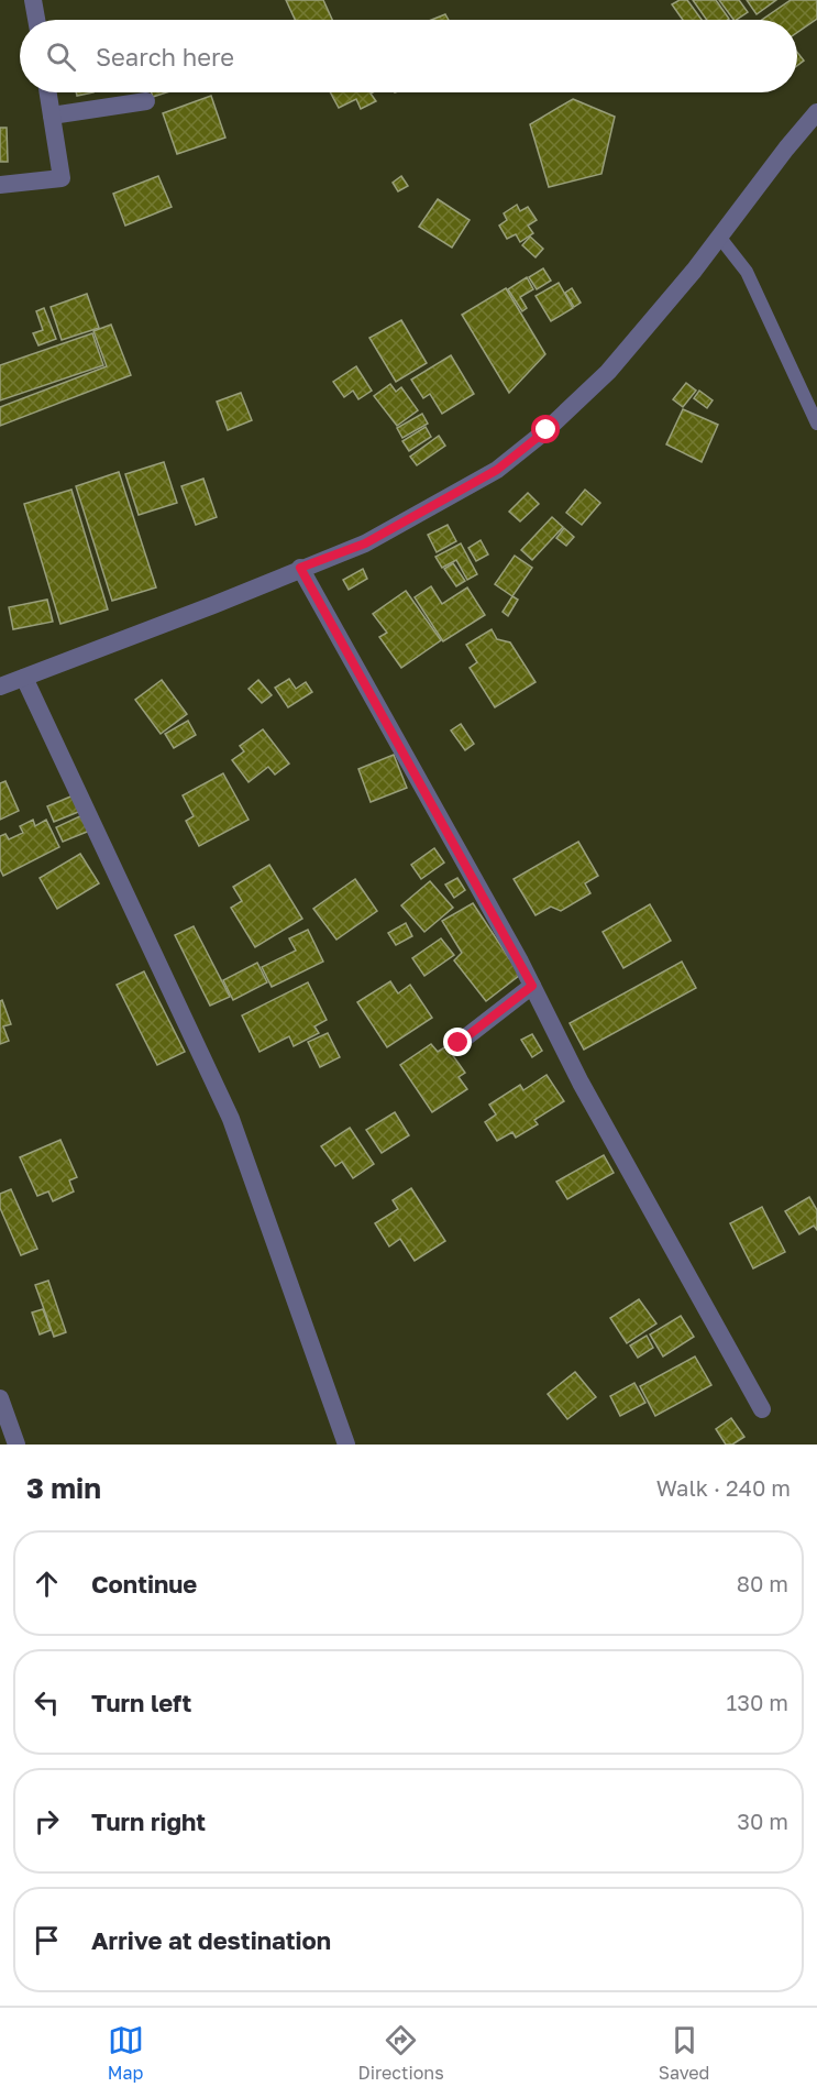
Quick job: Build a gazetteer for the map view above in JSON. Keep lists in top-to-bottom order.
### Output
{
  "page": {
    "search": "Search here",
    "heading": ["3 min", "Walk · 240 m"],
    "list": [
      ["Continue", "80 m"],
      ["Turn left", "130 m"],
      ["Turn right", "30 m"],
      "Arrive at destination"
    ],
    "nav": ["Map", "Directions", "Saved"]
  }
}
